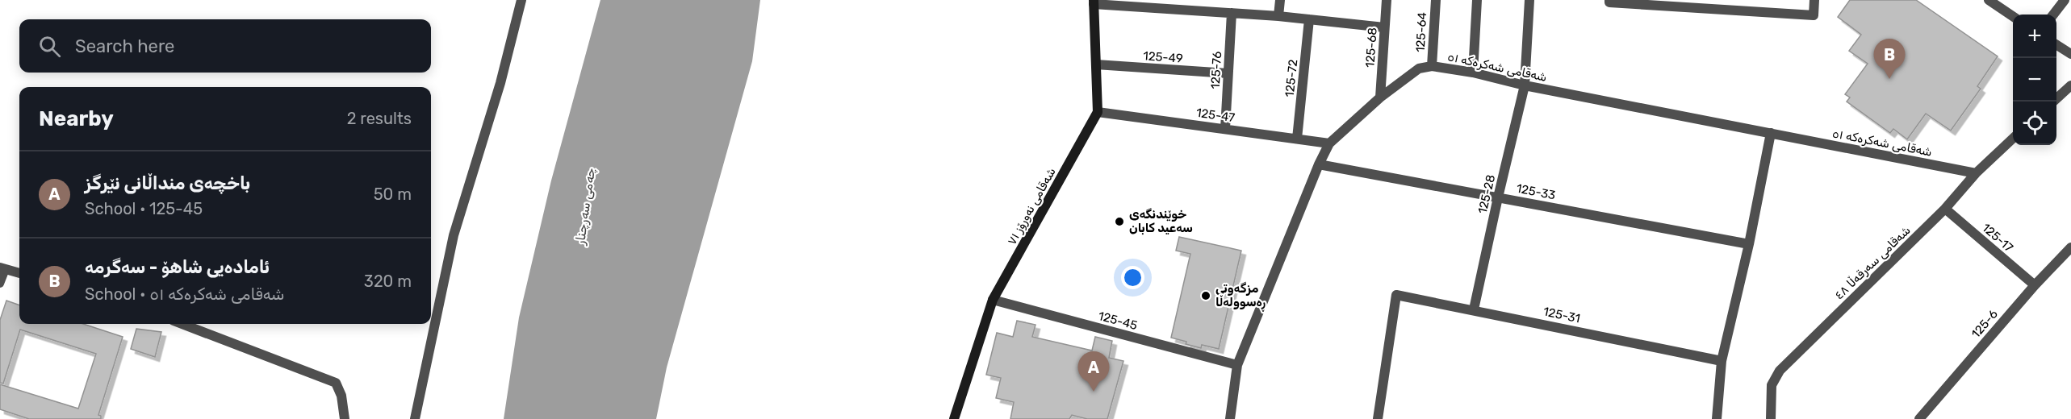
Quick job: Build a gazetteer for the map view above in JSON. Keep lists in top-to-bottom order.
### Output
{
  "streets": {
    "street": [
      "125-64",
      "125-68",
      "125-49",
      "شەقامی شەکرەکە ٥١",
      "125-76",
      "125-72",
      "125-47",
      "125-33",
      "125-28",
      "شەقامی نەورۆز ٧١",
      "125-17",
      "شەقامی سەرقەڵا ٤٨",
      "125-31",
      "125-45",
      "125-6"
    ]
  },
  "crossings": [
    ["125-64", "شەقامی شەکرەکە ٥١"],
    ["125-68", "شەقامی شەکرەکە ٥١"],
    ["125-49", "125-76"],
    ["شەقامی شەکرەکە ٥١", "125-47"],
    ["شەقامی شەکرەکە ٥١", "125-33"],
    ["شەقامی شەکرەکە ٥١", "125-28"],
    ["شەقامی شەکرەکە ٥١", "شەقامی سەرقەڵا ٤٨"],
    ["شەقامی شەکرەکە ٥١", "125-45"],
    ["125-76", "125-47"],
    ["125-72", "125-47"],
    ["125-47", "شەقامی نەورۆز ٧١"],
    ["125-33", "125-28"],
    ["125-28", "125-31"],
    ["شەقامی نەورۆز ٧١", "125-45"],
    ["125-17", "شەقامی سەرقەڵا ٤٨"],
    ["125-17", "125-6"]
  ],
  "water": ["چەمی سەرچنار"],
  "places": ["خوێندنگەی سەعید کابان", "مزگەوتی ڕەسوولەڵا"],
  "page": {
    "map_buttons": ["+", "−"],
    "search": "Search here",
    "pins": ["B", "A"],
    "heading": ["Nearby", "2 results"],
    "list": [
      {
        "mark": "A",
        "name": "باخچەی منداڵانی نێرگز",
        "note": "School · 125-45",
        "value": "50 m"
      },
      {
        "mark": "B",
        "name": "ئامادەیی شاهۆ - سەگرمە",
        "note": "School · شەقامی شەکرەکە ٥١",
        "value": "320 m"
      }
    ]
  }
}
